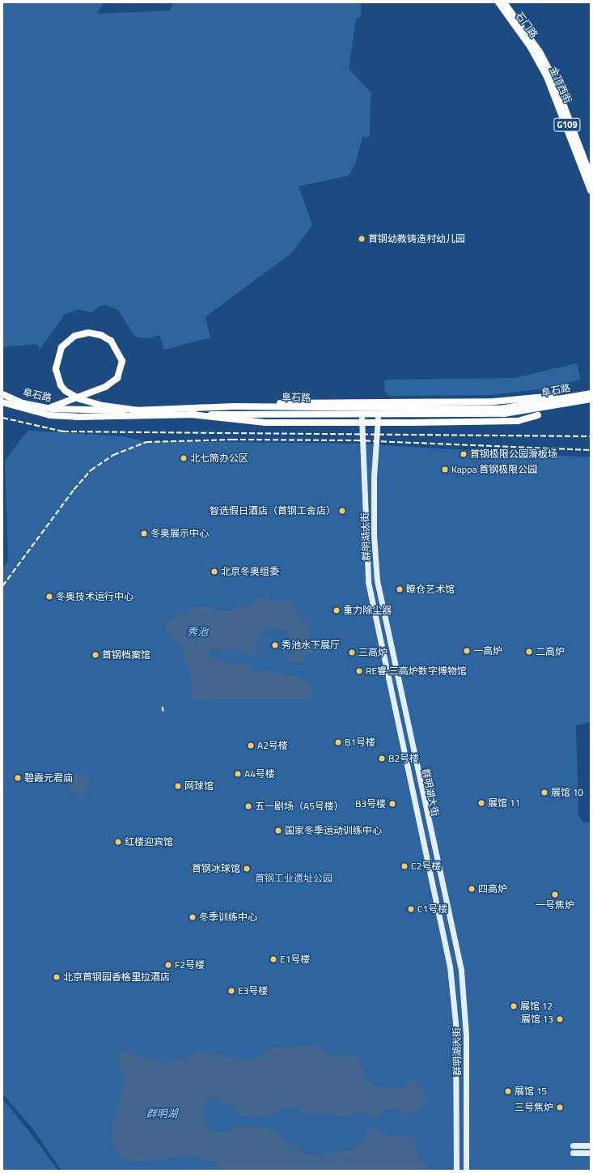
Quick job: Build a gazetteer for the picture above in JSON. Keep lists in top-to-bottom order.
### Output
{
  "streets": {
    "highway": [
      "石门路",
      "金顶西街",
      "G109",
      "阜石路"
    ],
    "main road": ["群明湖大街"]
  },
  "crossings": [
    ["石门路", "金顶西街"]
  ],
  "water": ["秀池", "群明湖"],
  "parks": ["首钢工业遗址公园"],
  "places": [
    "首钢幼教铸造村幼儿园",
    "首钢极限公园滑板场",
    "北七筒办公区",
    "Kappa 首钢极限公园",
    "智选假日酒店（首钢工舍店）",
    "冬奥展示中心",
    "北京冬奥组委",
    "瞭仓艺术馆",
    "冬奥技术运行中心",
    "重力除尘器",
    "秀池水下展厅",
    "一高炉",
    "二高炉",
    "三高炉",
    "首钢档案馆",
    "RE睿·三高炉数字博物馆",
    "B1号楼",
    "A2号楼",
    "B2号楼",
    "A4号楼",
    "碧霞元君庙",
    "网球馆",
    "展馆 10",
    "展馆 11",
    "B3号楼",
    "五一剧场（A5号楼）",
    "国家冬季运动训练中心",
    "红楼迎宾馆",
    "C2号楼",
    "首钢冰球馆",
    "四高炉",
    "一号焦炉",
    "C1号楼",
    "冬季训练中心",
    "E1号楼",
    "F2号楼",
    "北京首钢园香格里拉酒店",
    "E3号楼",
    "展馆 12",
    "展馆 13",
    "展馆 15",
    "三号焦炉"
  ]
}
